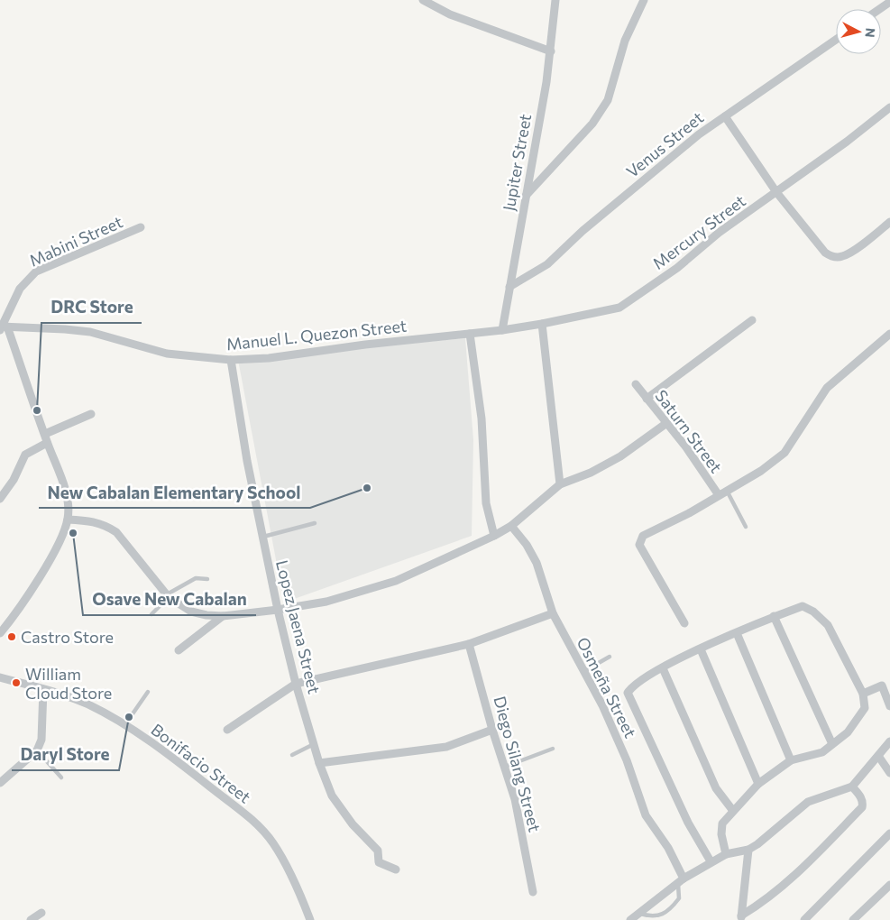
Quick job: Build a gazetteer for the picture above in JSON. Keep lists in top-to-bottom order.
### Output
{
  "streets": {
    "street": [
      "Venus Street",
      "Jupiter Street",
      "Mercury Street",
      "Mabini Street",
      "Manuel L. Quezon Street",
      "Saturn Street",
      "Lopez Jaena Street",
      "Osmeña Street",
      "Bonifacio Street",
      "Diego Silang Street"
    ]
  },
  "crossings": [
    ["Venus Street", "Jupiter Street"],
    ["Jupiter Street", "Mercury Street"],
    ["Jupiter Street", "Manuel L. Quezon Street"],
    ["Mercury Street", "Manuel L. Quezon Street"],
    ["Mabini Street", "Manuel L. Quezon Street"],
    ["Manuel L. Quezon Street", "Lopez Jaena Street"]
  ],
  "places": [
    "DRC Store",
    "New Cabalan Elementary School",
    "Osave New Cabalan",
    "Castro Store",
    "William Cloud Store",
    "Daryl Store"
  ],
  "north": "right"
}
